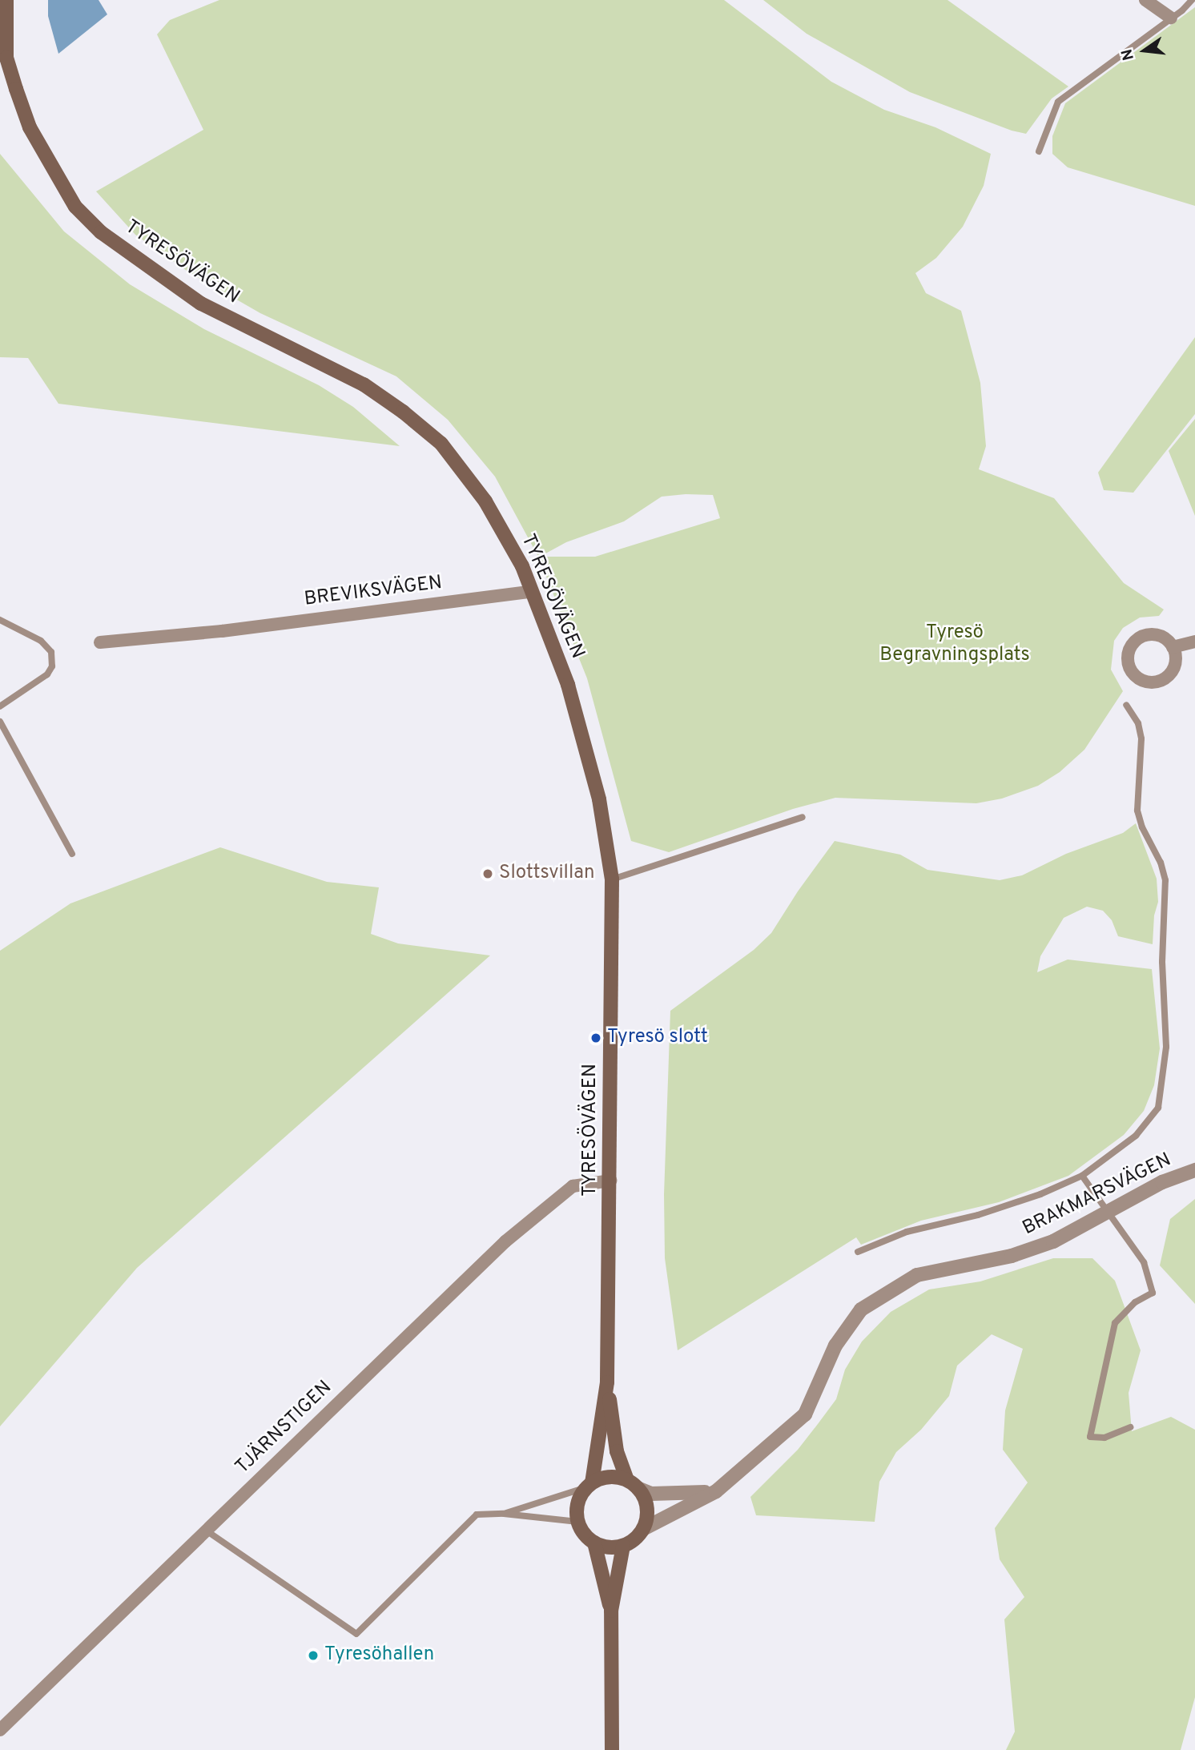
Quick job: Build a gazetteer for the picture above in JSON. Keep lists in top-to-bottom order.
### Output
{
  "streets": {
    "main road": ["TYRESÖVÄGEN"],
    "street": ["BREVIKSVÄGEN", "BRAKMARSVÄGEN", "TJÄRNSTIGEN"]
  },
  "crossings": [
    ["TYRESÖVÄGEN", "BREVIKSVÄGEN"],
    ["TYRESÖVÄGEN", "BRAKMARSVÄGEN"],
    ["TYRESÖVÄGEN", "TJÄRNSTIGEN"]
  ],
  "parks": ["Tyresö Begravningsplats"],
  "places": ["Slottsvillan", "Tyresö slott", "Tyresöhallen"],
  "north": "left"
}
